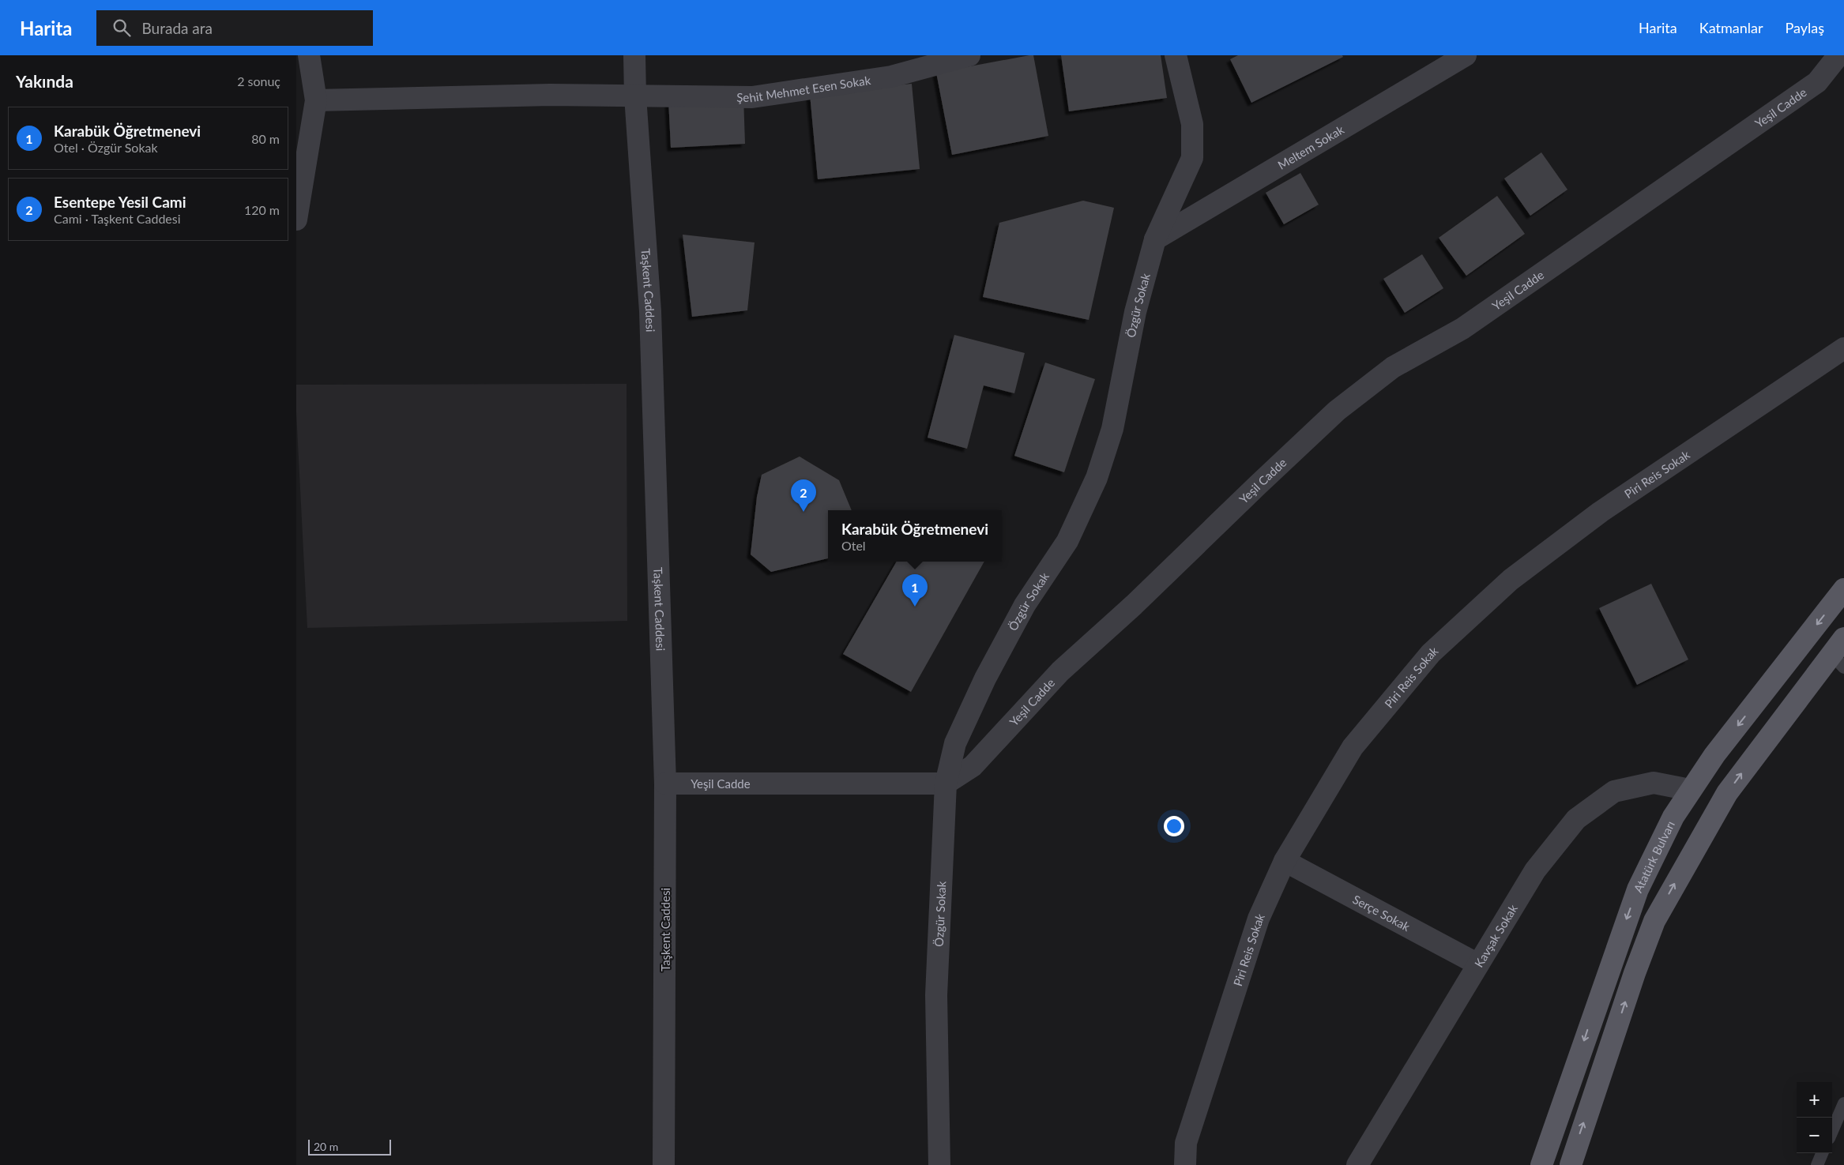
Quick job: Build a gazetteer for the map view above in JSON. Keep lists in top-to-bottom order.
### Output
{
  "streets": {
    "main road": ["Atatürk Bulvarı"],
    "street": [
      "Şehit Mehmet Esen Sokak",
      "Yeşil Cadde",
      "Meltem Sokak",
      "Taşkent Caddesi",
      "Özgür Sokak",
      "Piri Reis Sokak",
      "Serçe Sokak",
      "Kavşak Sokak"
    ]
  },
  "crossings": [
    ["Şehit Mehmet Esen Sokak", "Taşkent Caddesi"],
    ["Yeşil Cadde", "Taşkent Caddesi"],
    ["Yeşil Cadde", "Özgür Sokak"],
    ["Meltem Sokak", "Özgür Sokak"],
    ["Piri Reis Sokak", "Serçe Sokak"],
    ["Atatürk Bulvarı", "Kavşak Sokak"],
    ["Serçe Sokak", "Kavşak Sokak"]
  ],
  "scale_bar": "20 m",
  "page": {
    "header": "Harita",
    "search": "Burada ara",
    "nav": ["Harita", "Katmanlar", "Paylaş"],
    "heading": ["Yakında", "2 sonuç"],
    "list": [
      {
        "mark": "1",
        "name": "Karabük Öğretmenevi",
        "note": "Otel · Özgür Sokak",
        "value": "80 m"
      },
      {
        "mark": "2",
        "name": "Esentepe Yesil Cami",
        "note": "Cami · Taşkent Caddesi",
        "value": "120 m"
      }
    ],
    "pins": ["2", "1"],
    "popup": ["Karabük Öğretmenevi", "Otel"],
    "map_buttons": ["+", "−"],
    "scale": "20 m"
  }
}
